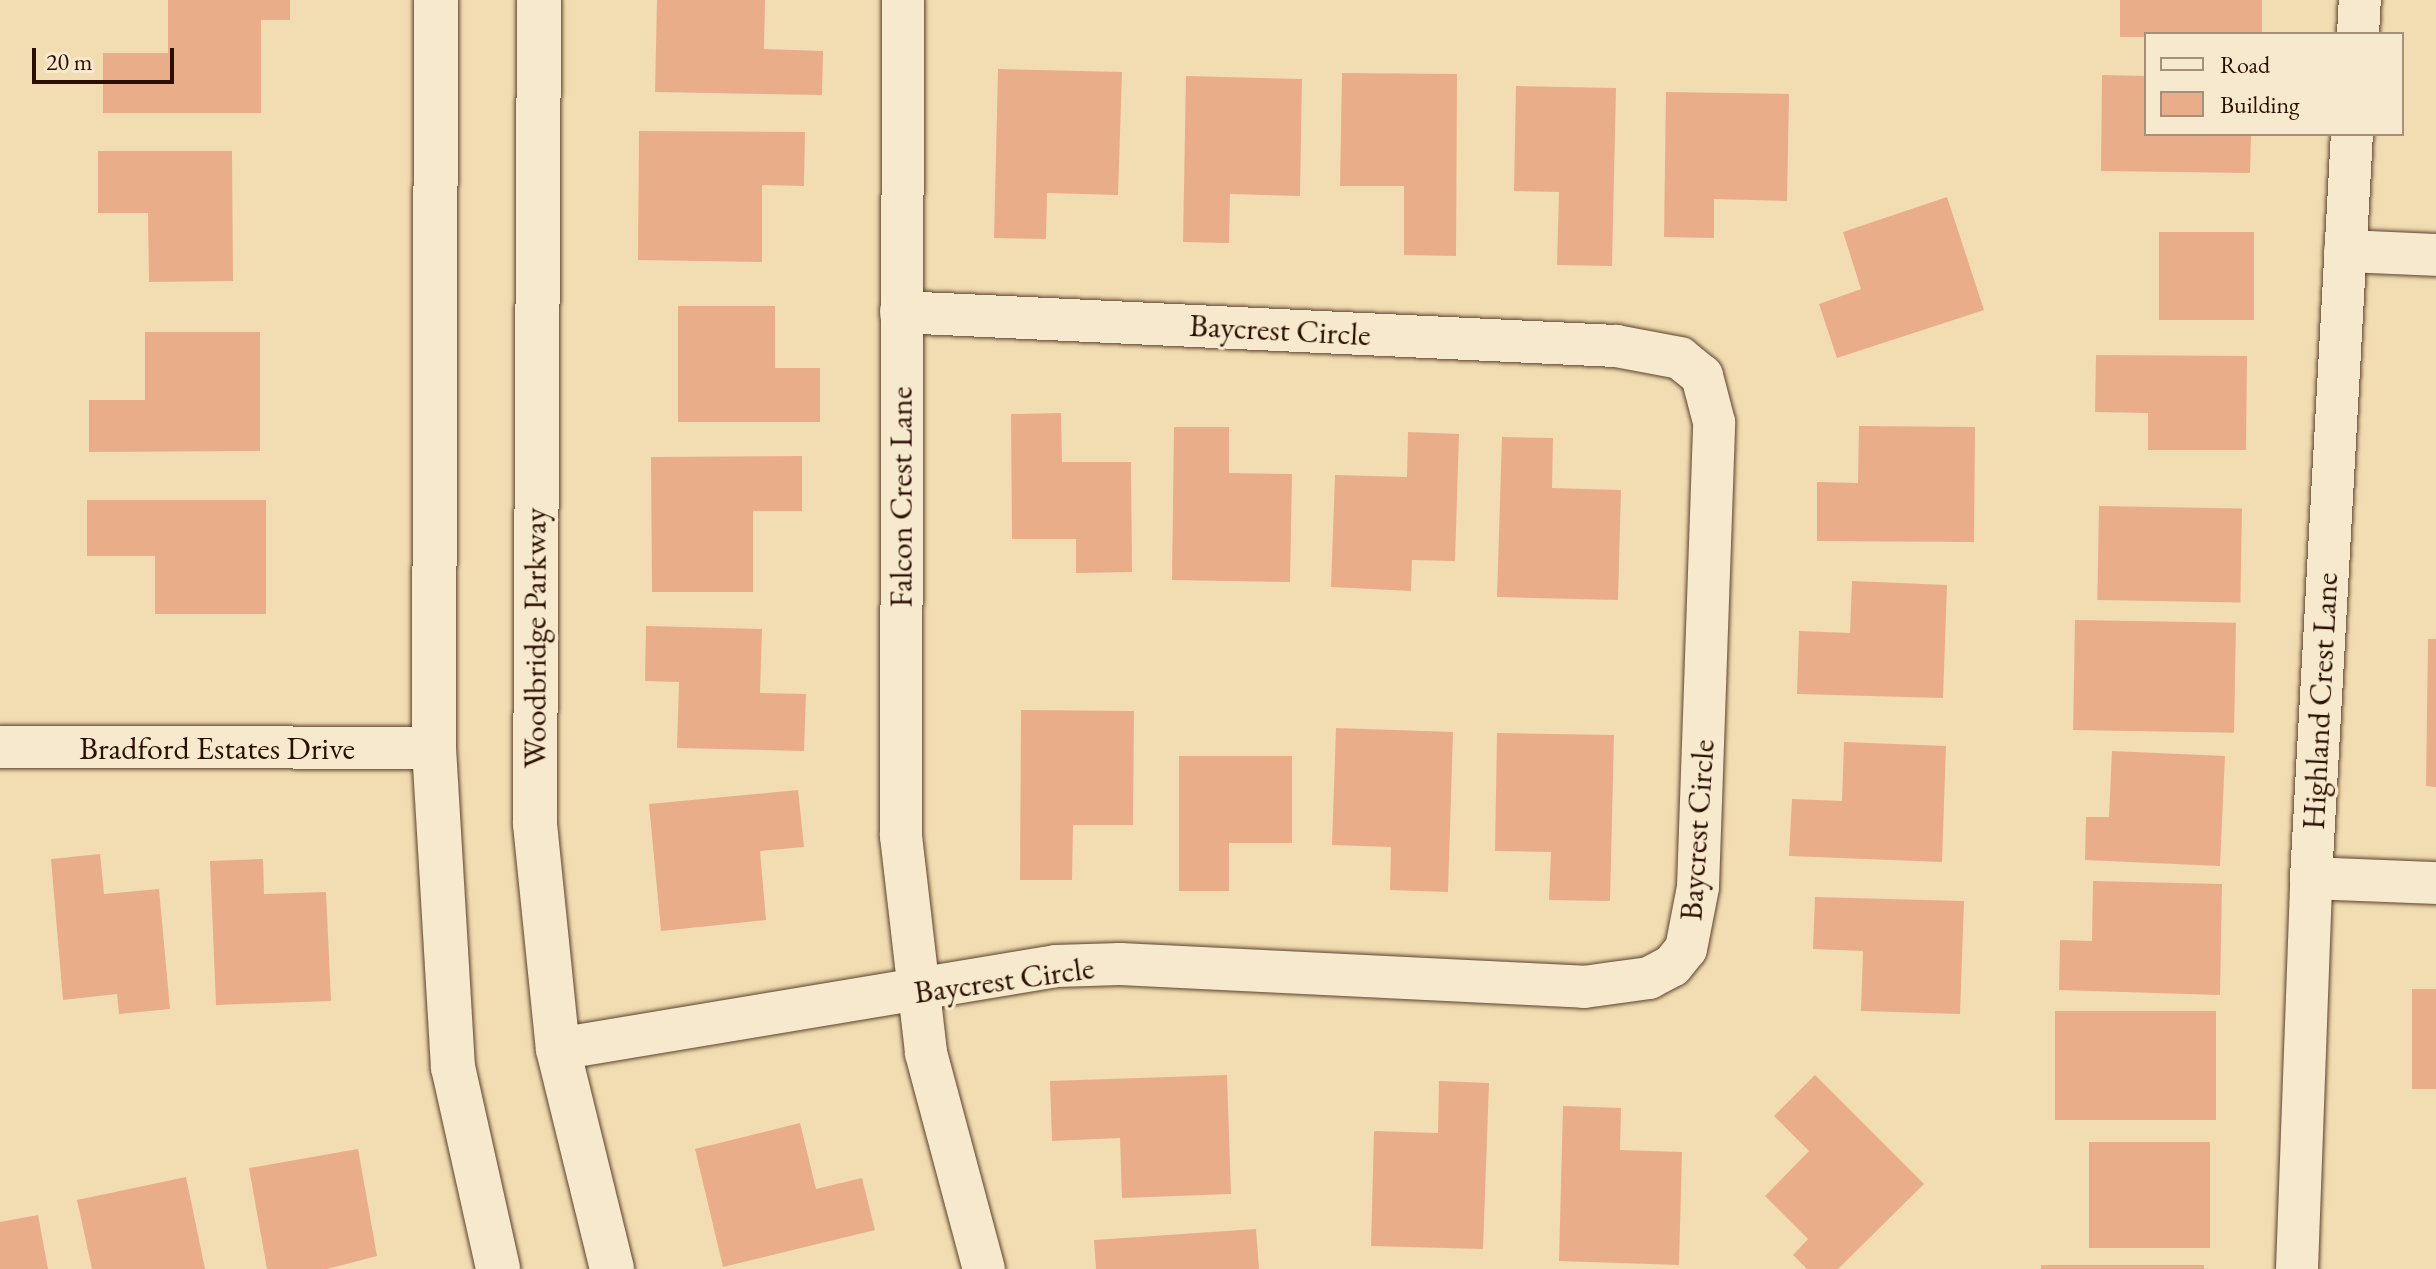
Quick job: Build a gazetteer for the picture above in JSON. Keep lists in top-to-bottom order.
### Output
{
  "streets": {
    "main road": ["Woodbridge Parkway"],
    "street": [
      "Baycrest Circle",
      "Falcon Crest Lane",
      "Highland Crest Lane",
      "Bradford Estates Drive"
    ]
  },
  "crossings": [
    ["Baycrest Circle", "Falcon Crest Lane"],
    ["Baycrest Circle", "Woodbridge Parkway"]
  ],
  "legend": ["Road", "Building"],
  "scale_bar": "20 m"
}
